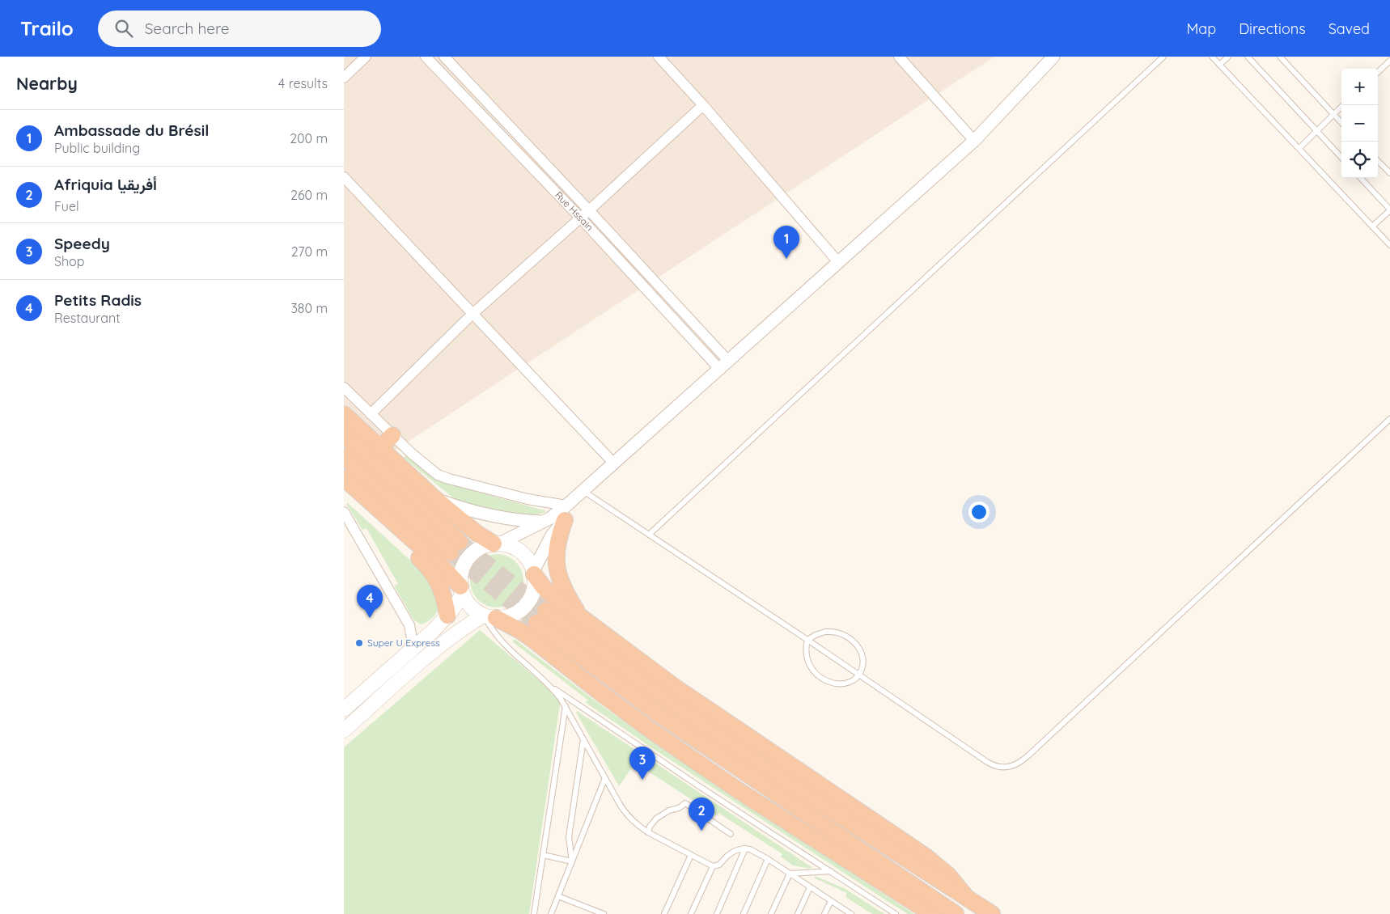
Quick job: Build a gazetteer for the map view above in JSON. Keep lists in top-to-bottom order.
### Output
{
  "streets": {
    "street": ["Rue Hssain"]
  },
  "places": ["Super U Express"],
  "page": {
    "header": "Trailo",
    "search": "Search here",
    "nav": ["Map", "Directions", "Saved"],
    "heading": ["Nearby", "4 results"],
    "map_buttons": ["+", "−"],
    "list": [
      {
        "mark": "1",
        "name": "Ambassade du Brésil",
        "note": "Public building",
        "value": "200 m"
      },
      {
        "mark": "2",
        "name": "Afriquia أفريقيا",
        "note": "Fuel",
        "value": "260 m"
      },
      {
        "mark": "3",
        "name": "Speedy",
        "note": "Shop",
        "value": "270 m"
      },
      {
        "mark": "4",
        "name": "Petits Radis",
        "note": "Restaurant",
        "value": "380 m"
      }
    ],
    "pins": [
      "1",
      "4",
      "3",
      "2"
    ]
  }
}
